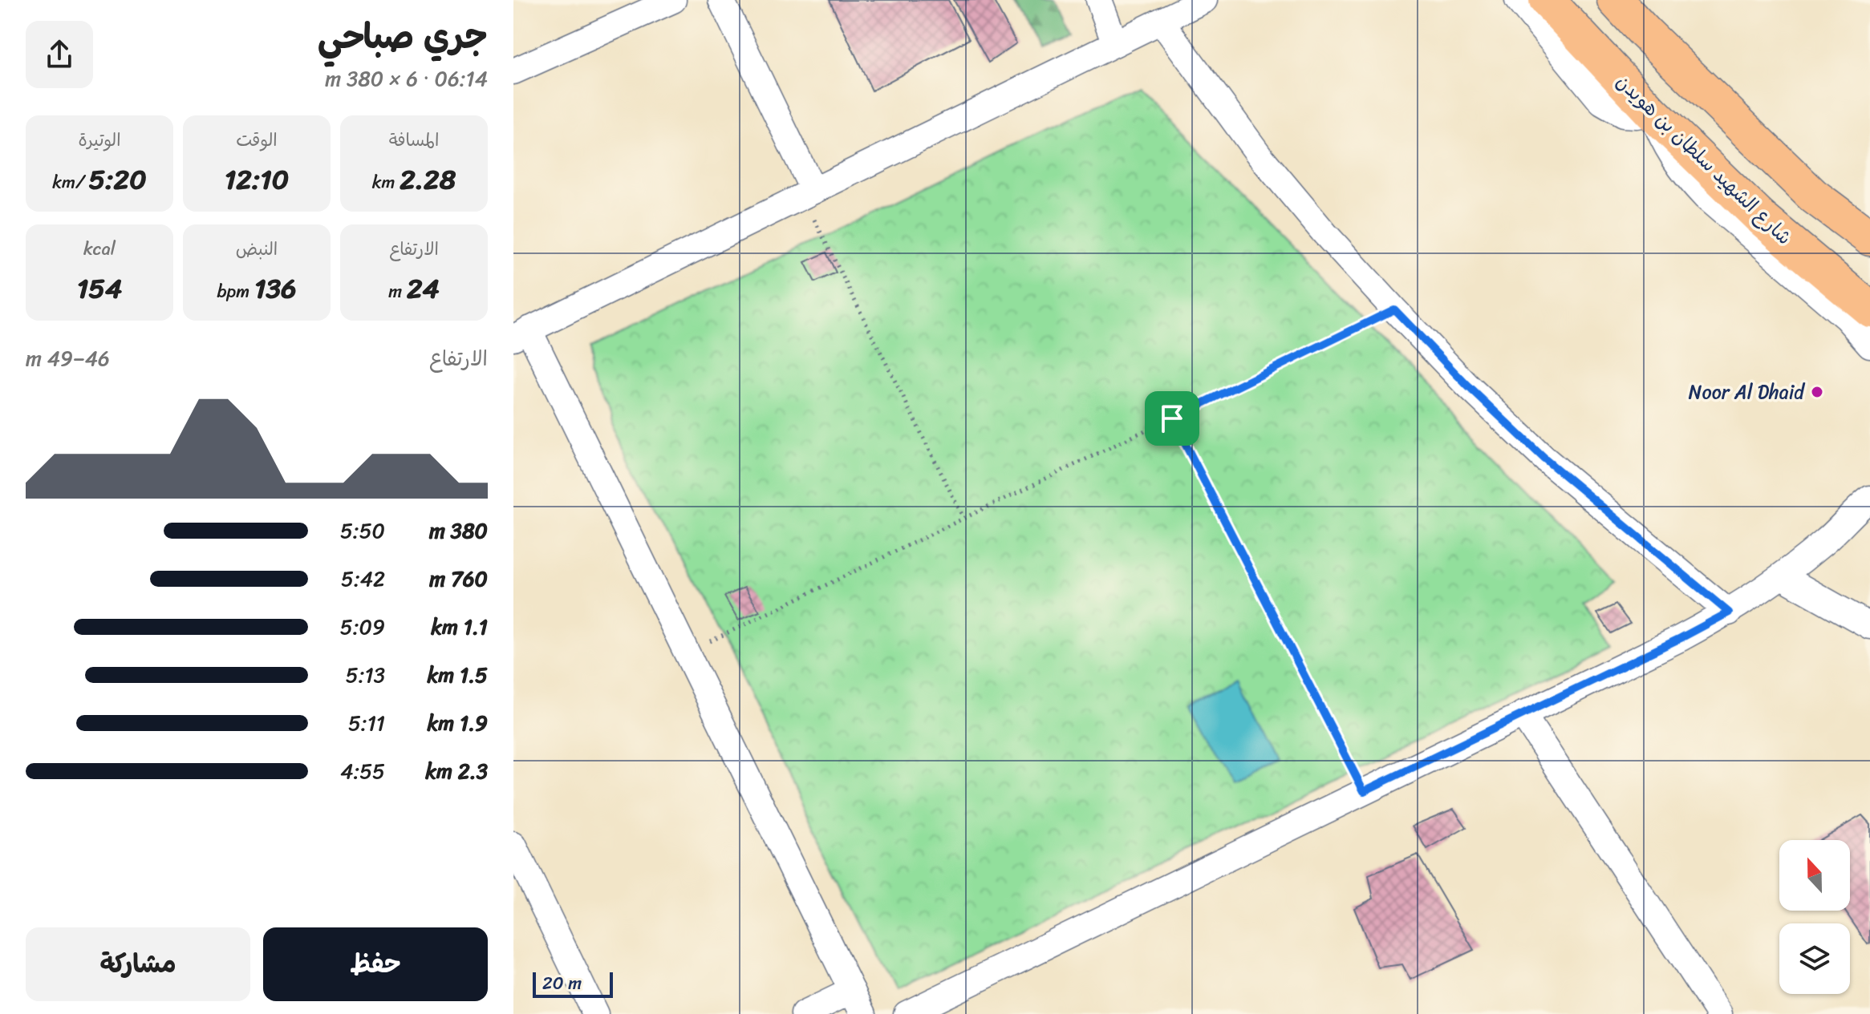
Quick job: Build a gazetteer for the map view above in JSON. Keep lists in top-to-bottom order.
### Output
{
  "streets": {
    "highway": ["شارع الشهيد سلطان بن هويدن"]
  },
  "places": ["Noor Al Dhaid"],
  "scale_bar": "20 m",
  "north": "top",
  "page": {
    "heading": ["جري صباحي", "06:14 · 6 × 380 m"],
    "stats": [
      ["المسافة", "2.28 km"],
      ["الوقت", "12:10"],
      ["الوتيرة", "5:20 /km"],
      ["الارتفاع", "24 m"],
      ["النبض", "136 bpm"],
      ["kcal", "154"]
    ],
    "chart": ["الارتفاع", "46–49 m"],
    "list": [
      {
        "name": "380 m",
        "note": "5:50"
      },
      {
        "name": "760 m",
        "note": "5:42"
      },
      {
        "name": "1.1 km",
        "note": "5:09"
      },
      {
        "name": "1.5 km",
        "note": "5:13"
      },
      {
        "name": "1.9 km",
        "note": "5:11"
      },
      {
        "name": "2.3 km",
        "note": "4:55"
      }
    ],
    "buttons": ["حفظ", "مشاركة"],
    "scale": "20 m"
  }
}
